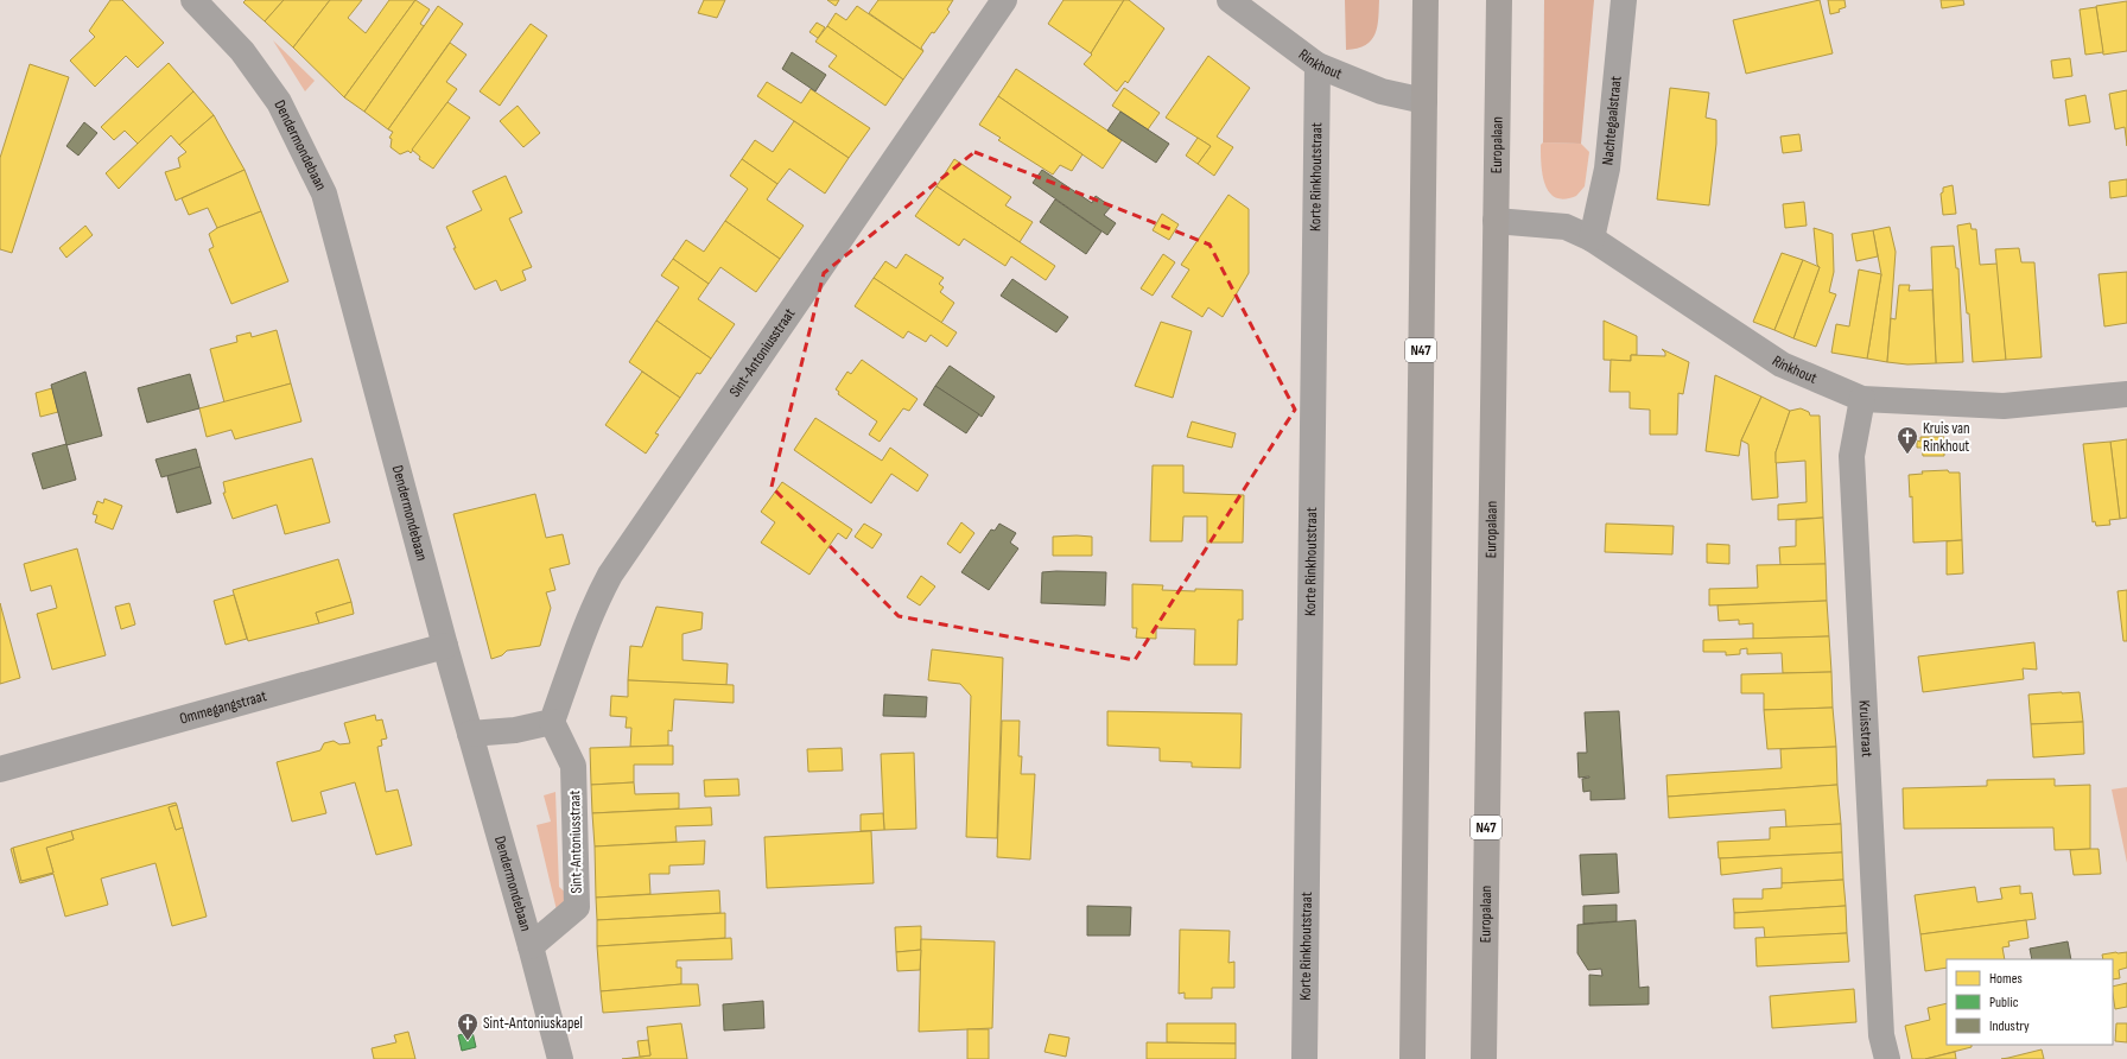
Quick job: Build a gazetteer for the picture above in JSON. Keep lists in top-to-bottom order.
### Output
{
  "streets": {
    "highway": ["Europalaan", "N47"],
    "street": [
      "Rinkhout",
      "Nachtegaalstraat",
      "Dendermondebaan",
      "Korte Rinkhoutstraat",
      "Sint-Antoniusstraat",
      "Ommegangstraat",
      "Kruisstraat"
    ]
  },
  "crossings": [
    ["Rinkhout", "Nachtegaalstraat"],
    ["Rinkhout", "Europalaan"],
    ["Rinkhout", "Korte Rinkhoutstraat"],
    ["Rinkhout", "N47"],
    ["Rinkhout", "Kruisstraat"],
    ["Dendermondebaan", "Sint-Antoniusstraat"],
    ["Dendermondebaan", "Ommegangstraat"]
  ],
  "places": {
    "church": ["Kruis van Rinkhout", "Sint-Antoniuskapel"]
  },
  "legend": ["Homes", "Public", "Industry"]
}
